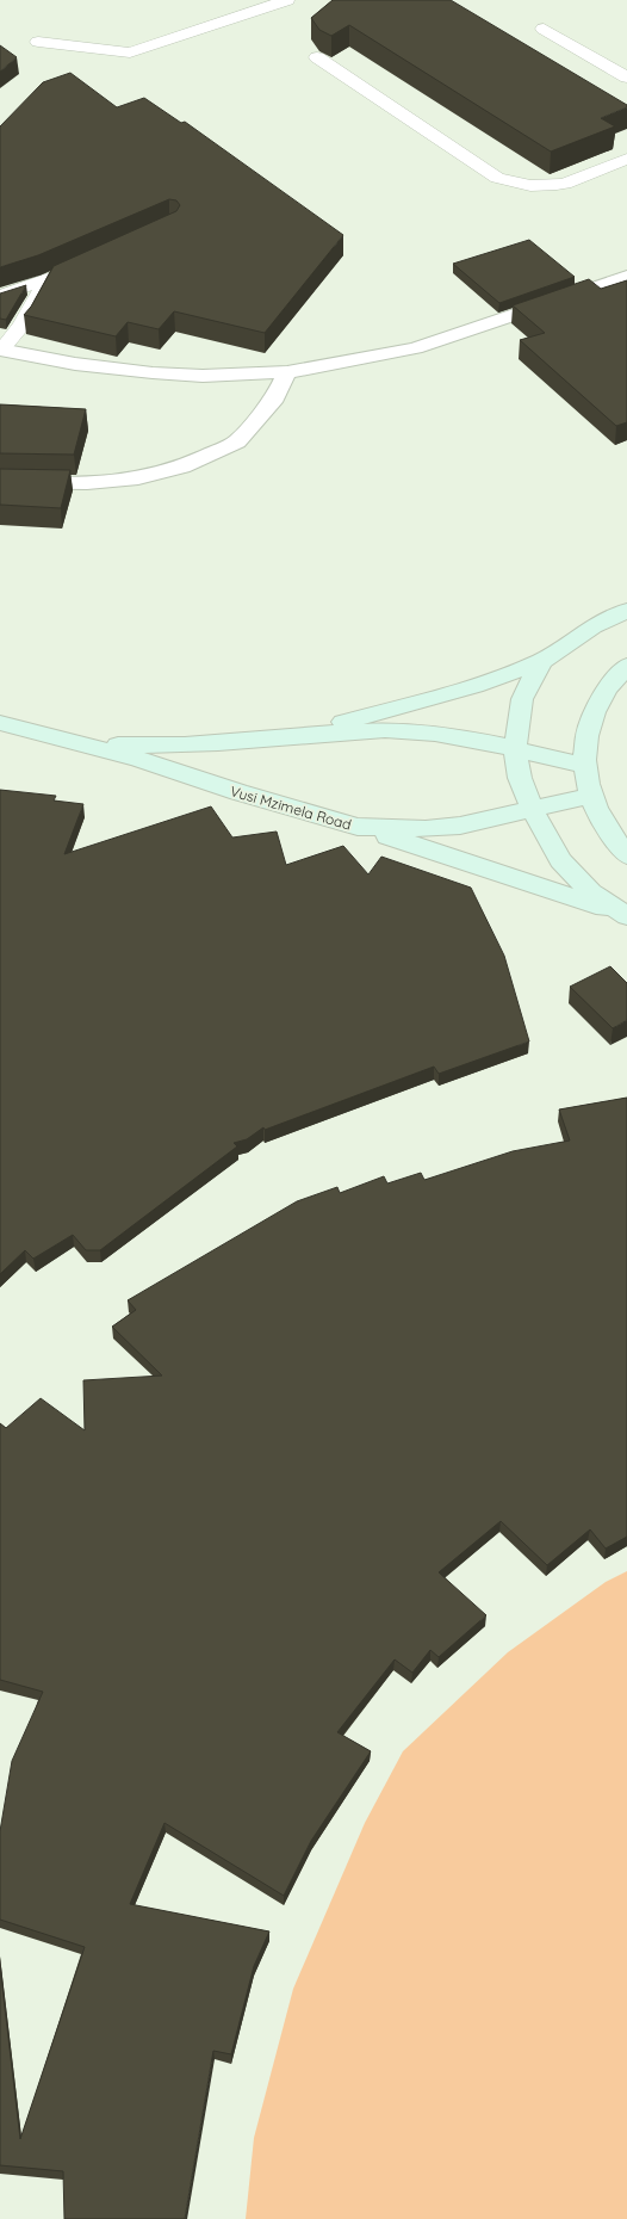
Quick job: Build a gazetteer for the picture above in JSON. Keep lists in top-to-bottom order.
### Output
{
  "streets": {
    "main road": ["Vusi Mzimela Road"]
  }
}
